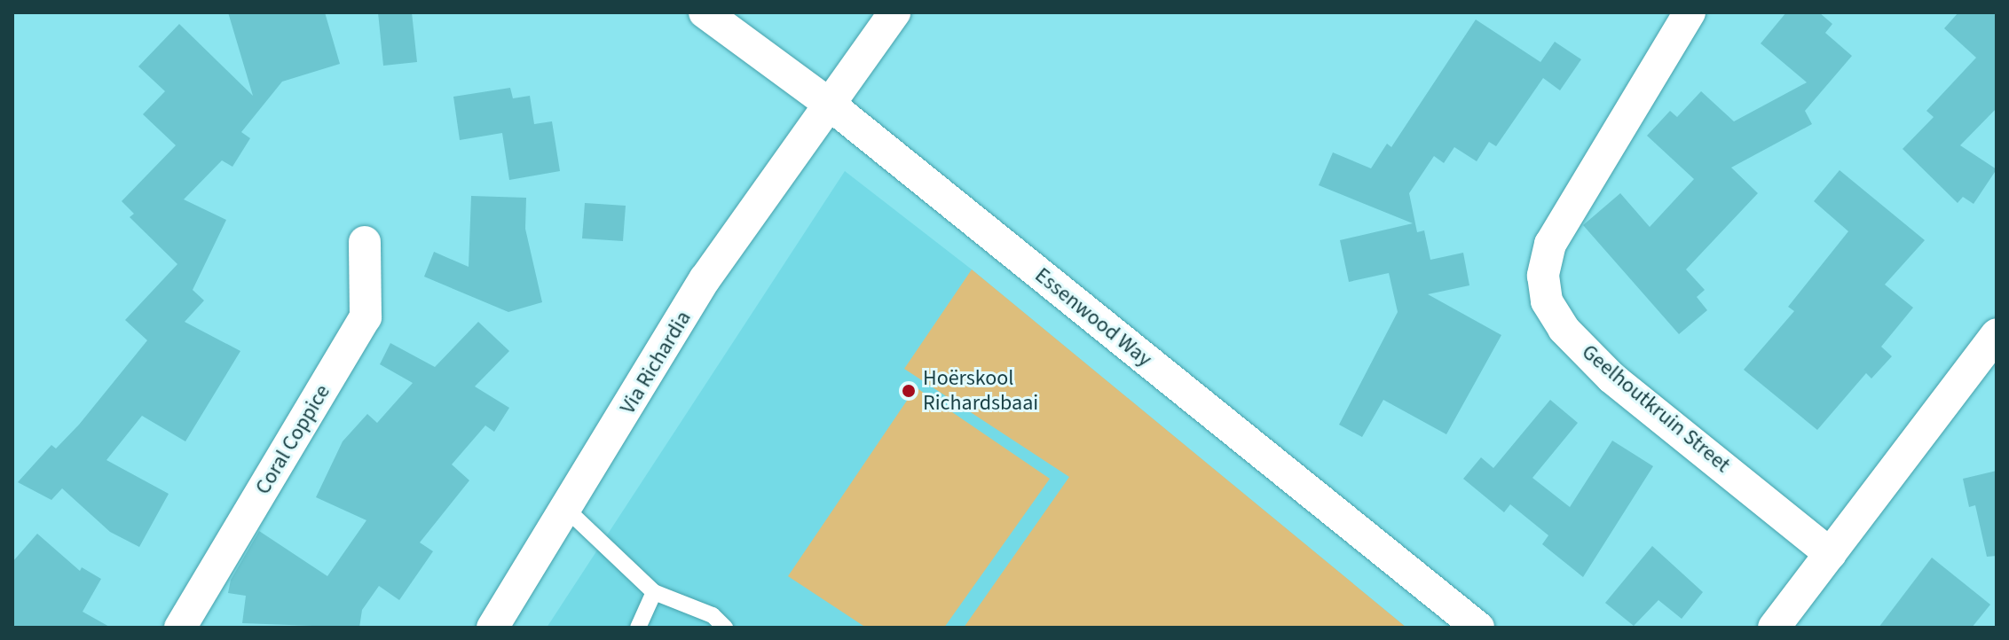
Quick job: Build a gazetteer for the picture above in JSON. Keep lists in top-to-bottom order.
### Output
{
  "streets": {
    "street": [
      "Essenwood Way",
      "Via Richardia",
      "Geelhoutkruin Street",
      "Coral Coppice"
    ]
  },
  "crossings": [
    ["Essenwood Way", "Via Richardia"]
  ],
  "places": ["Hoërskool Richardsbaai"]
}
